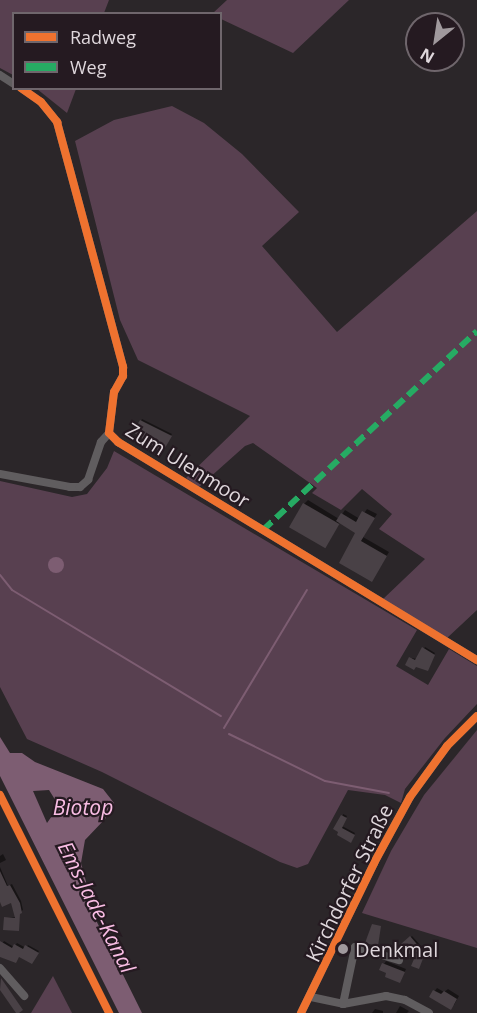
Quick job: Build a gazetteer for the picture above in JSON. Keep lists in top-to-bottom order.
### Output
{
  "streets": {
    "street": ["Zum Ulenmoor", "Kirchdorfer Straße"]
  },
  "water": ["Biotop", "Ems-Jade-Kanal"],
  "places": ["Denkmal"],
  "legend": ["Radweg", "Weg"],
  "north": "bottom left"
}
